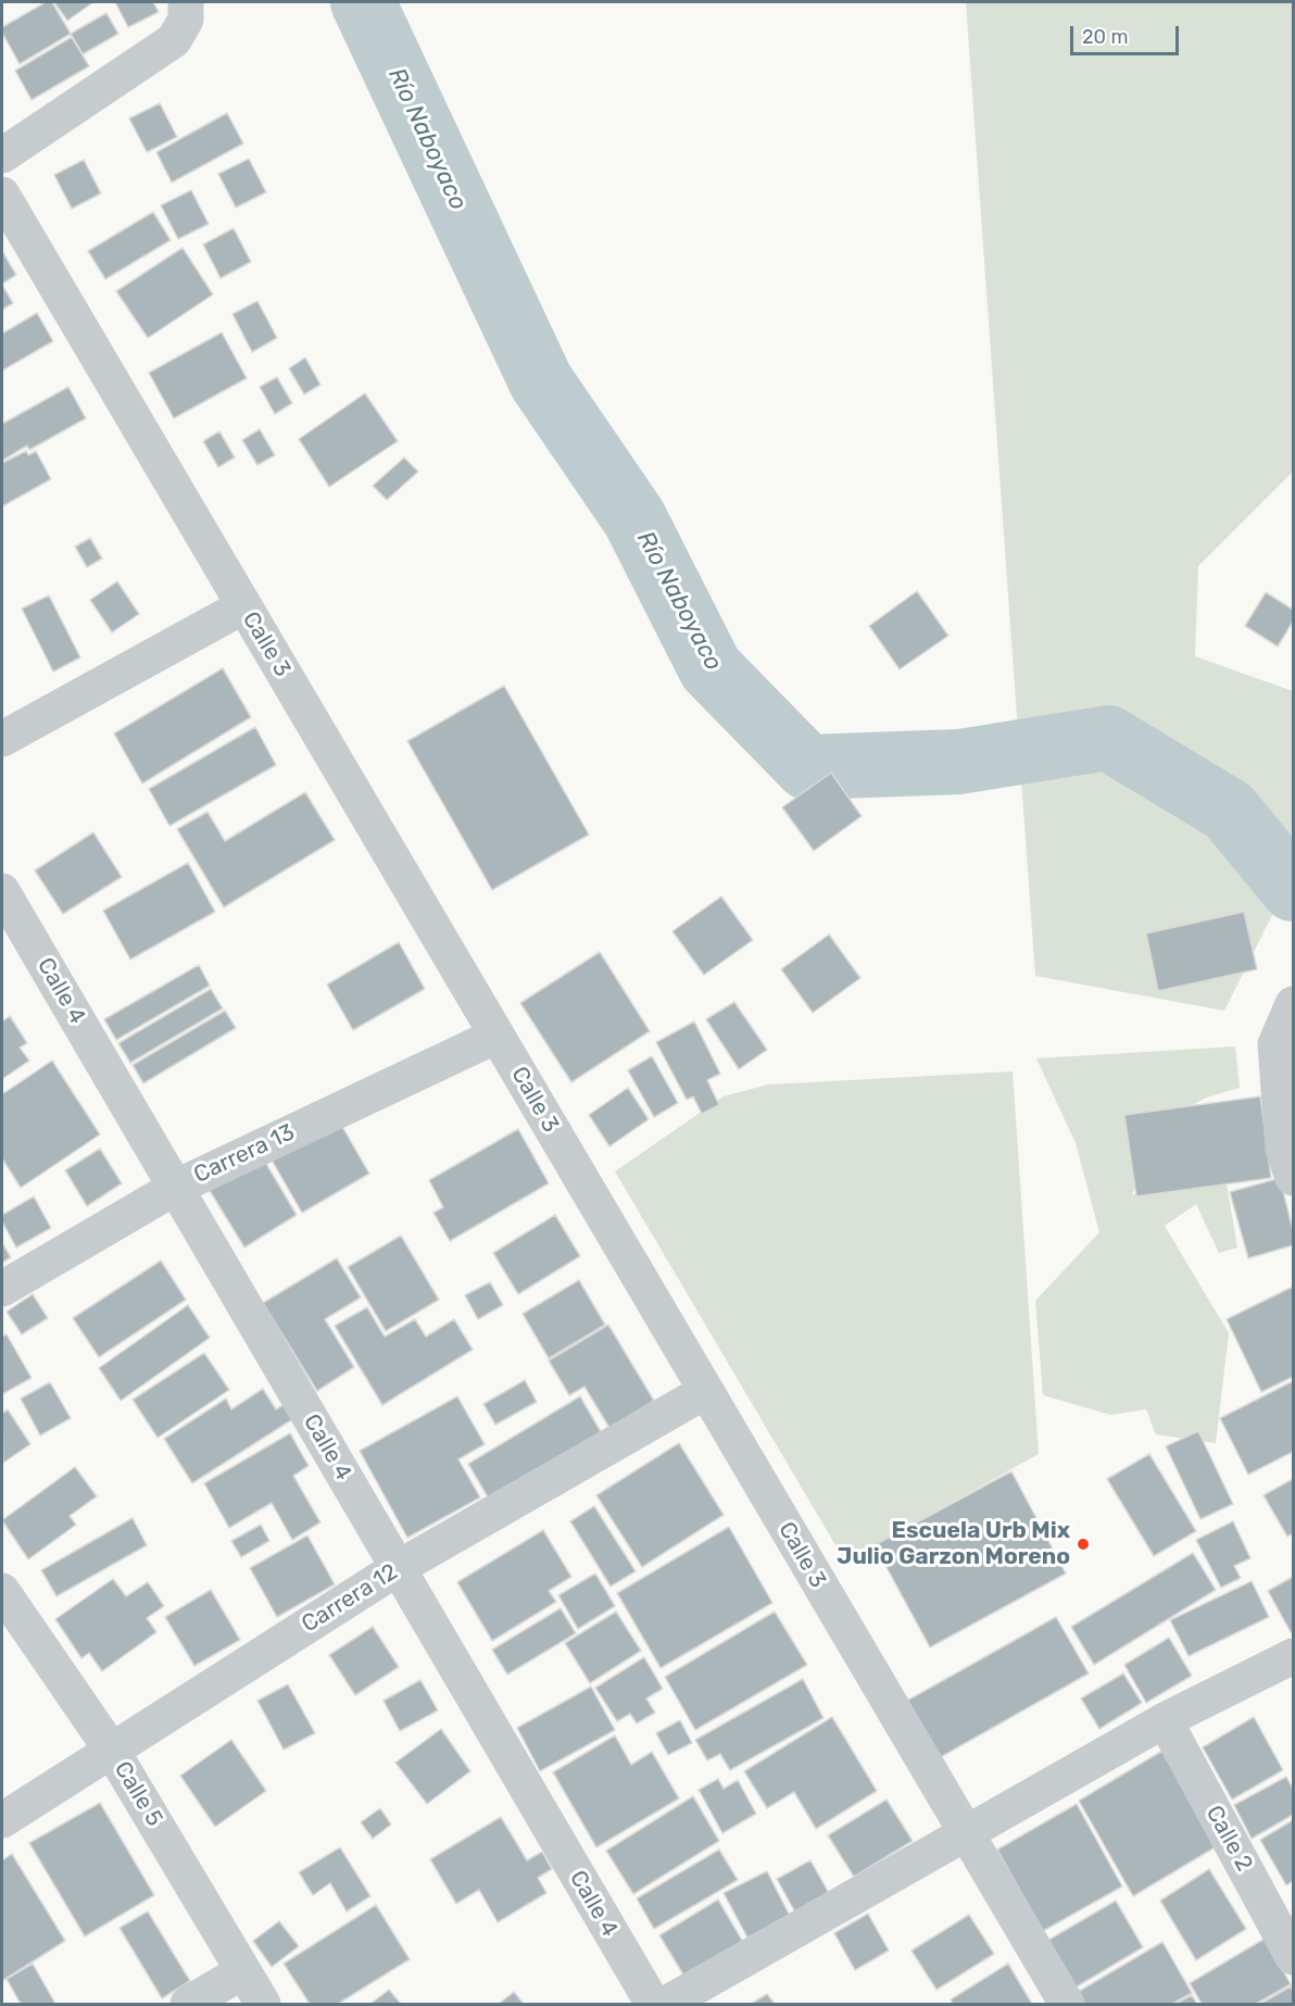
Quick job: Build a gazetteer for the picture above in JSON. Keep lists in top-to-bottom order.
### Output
{
  "streets": {
    "street": [
      "Calle 3",
      "Calle 4",
      "Carrera 13",
      "Carrera 12",
      "Calle 5",
      "Calle 2"
    ]
  },
  "crossings": [
    ["Calle 3", "Carrera 13"],
    ["Calle 3", "Carrera 12"],
    ["Calle 4", "Carrera 13"],
    ["Calle 4", "Carrera 12"],
    ["Carrera 12", "Calle 5"]
  ],
  "water": ["Río Naboyaco"],
  "places": ["Escuela Urb Mix Julio Garzon Moreno"],
  "scale_bar": "20 m"
}
